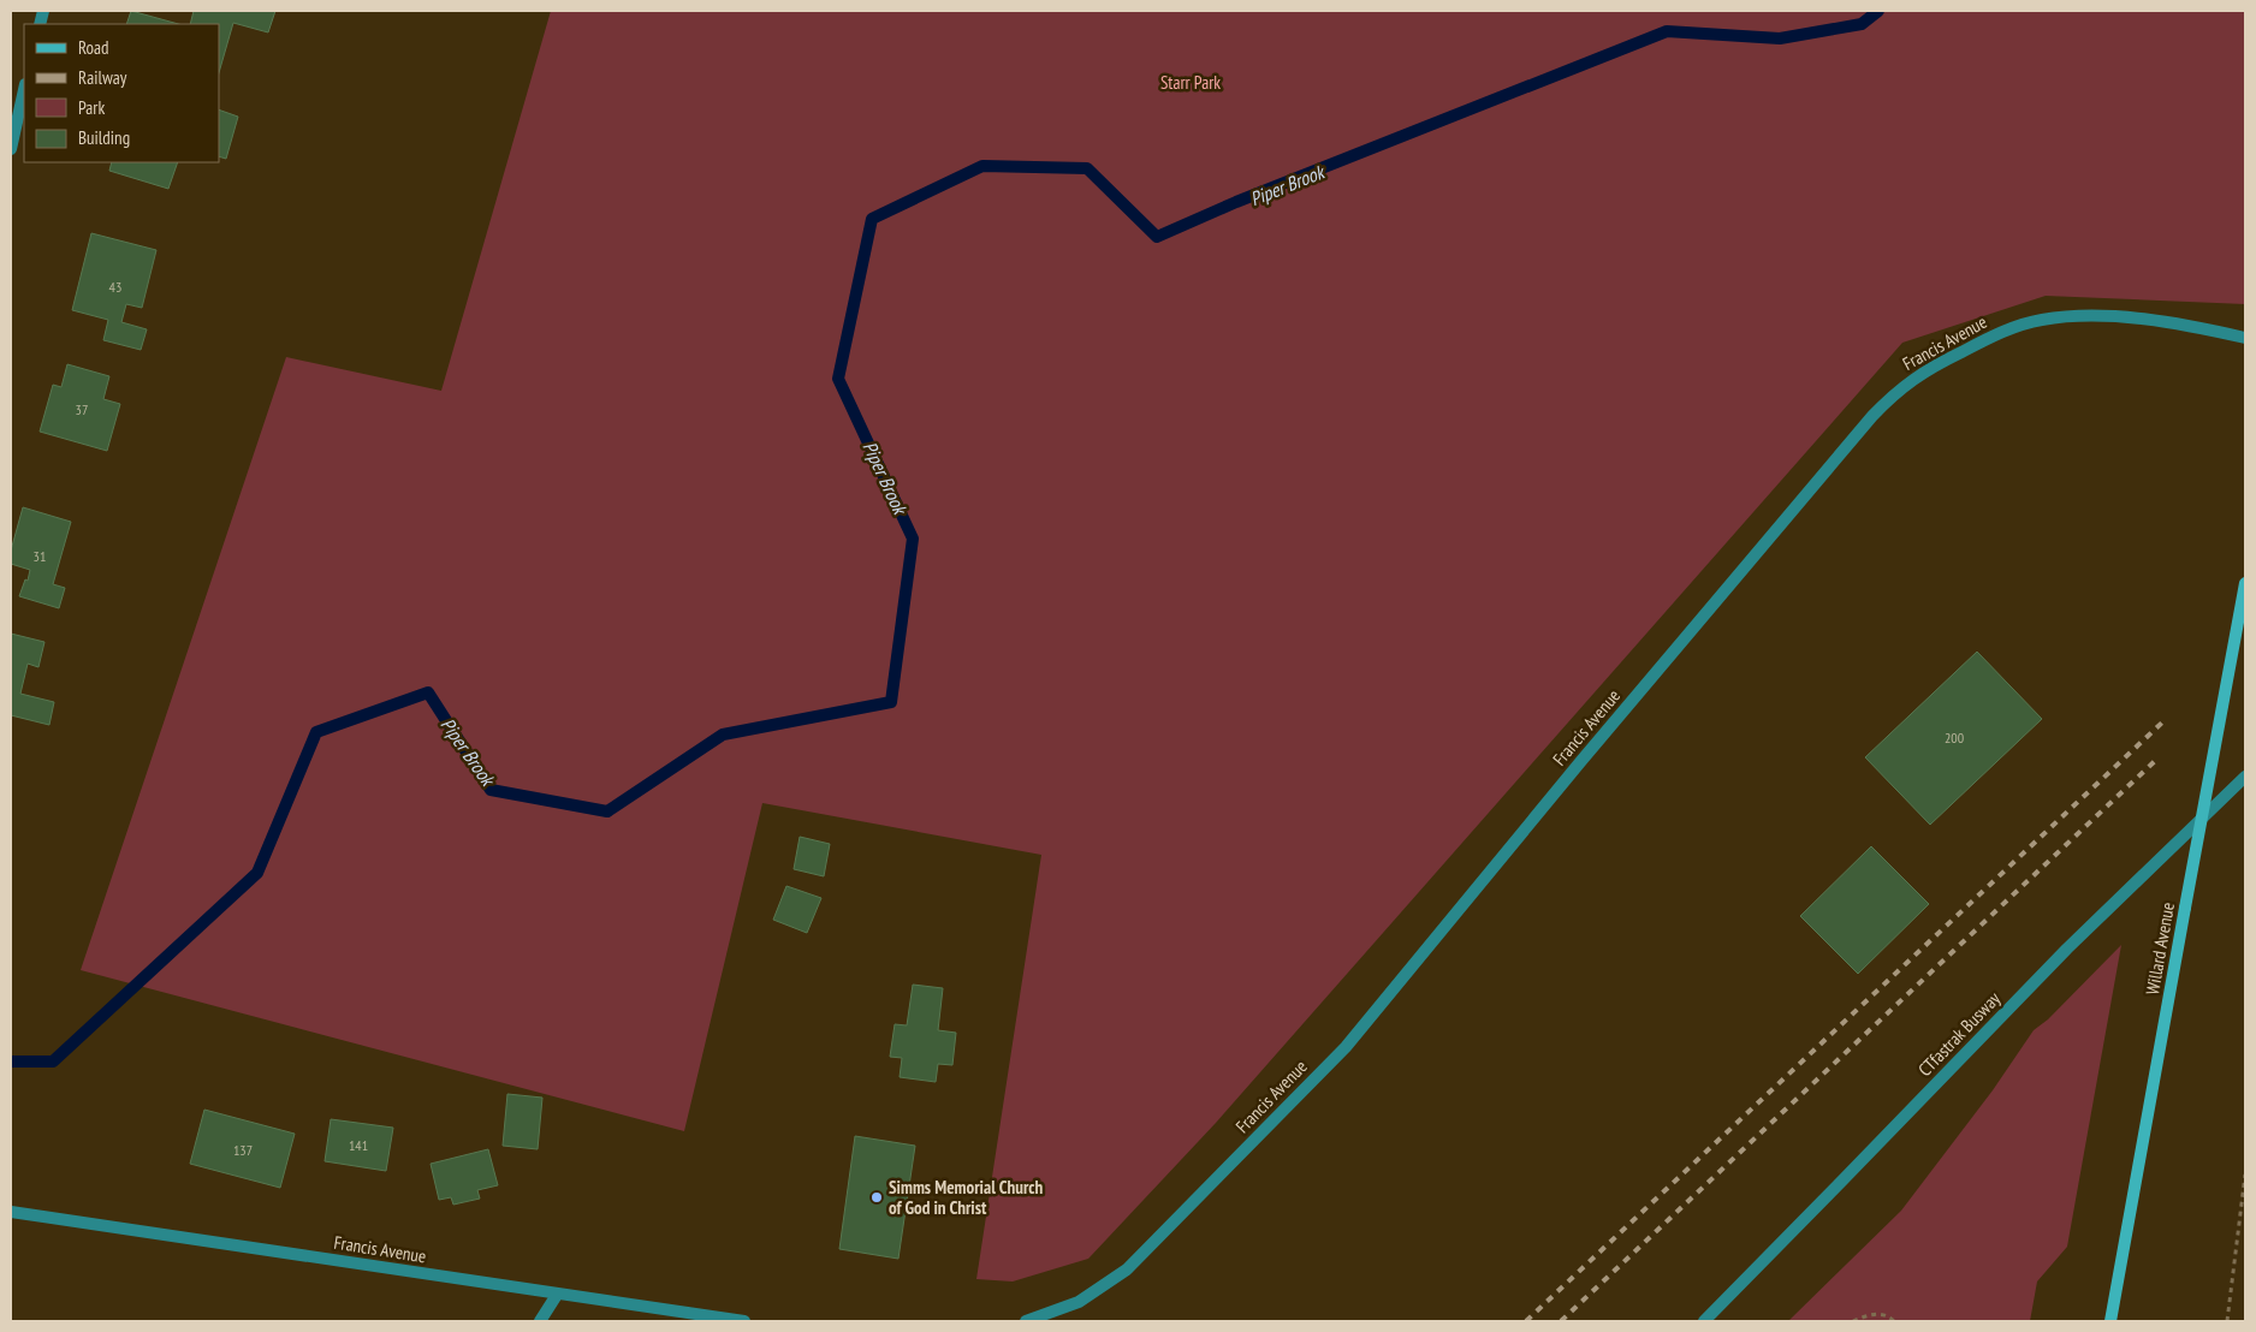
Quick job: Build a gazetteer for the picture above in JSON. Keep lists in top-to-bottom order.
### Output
{
  "streets": {
    "main road": ["Willard Avenue"],
    "street": ["Francis Avenue", "CTfastrak Busway"]
  },
  "water": ["Piper Brook"],
  "parks": ["Starr Park"],
  "places": ["Simms Memorial Church of God in Christ"],
  "house_numbers": [
    "43",
    "37",
    "31",
    "200",
    "141",
    "137"
  ],
  "legend": [
    "Road",
    "Railway",
    "Park",
    "Building"
  ]
}
